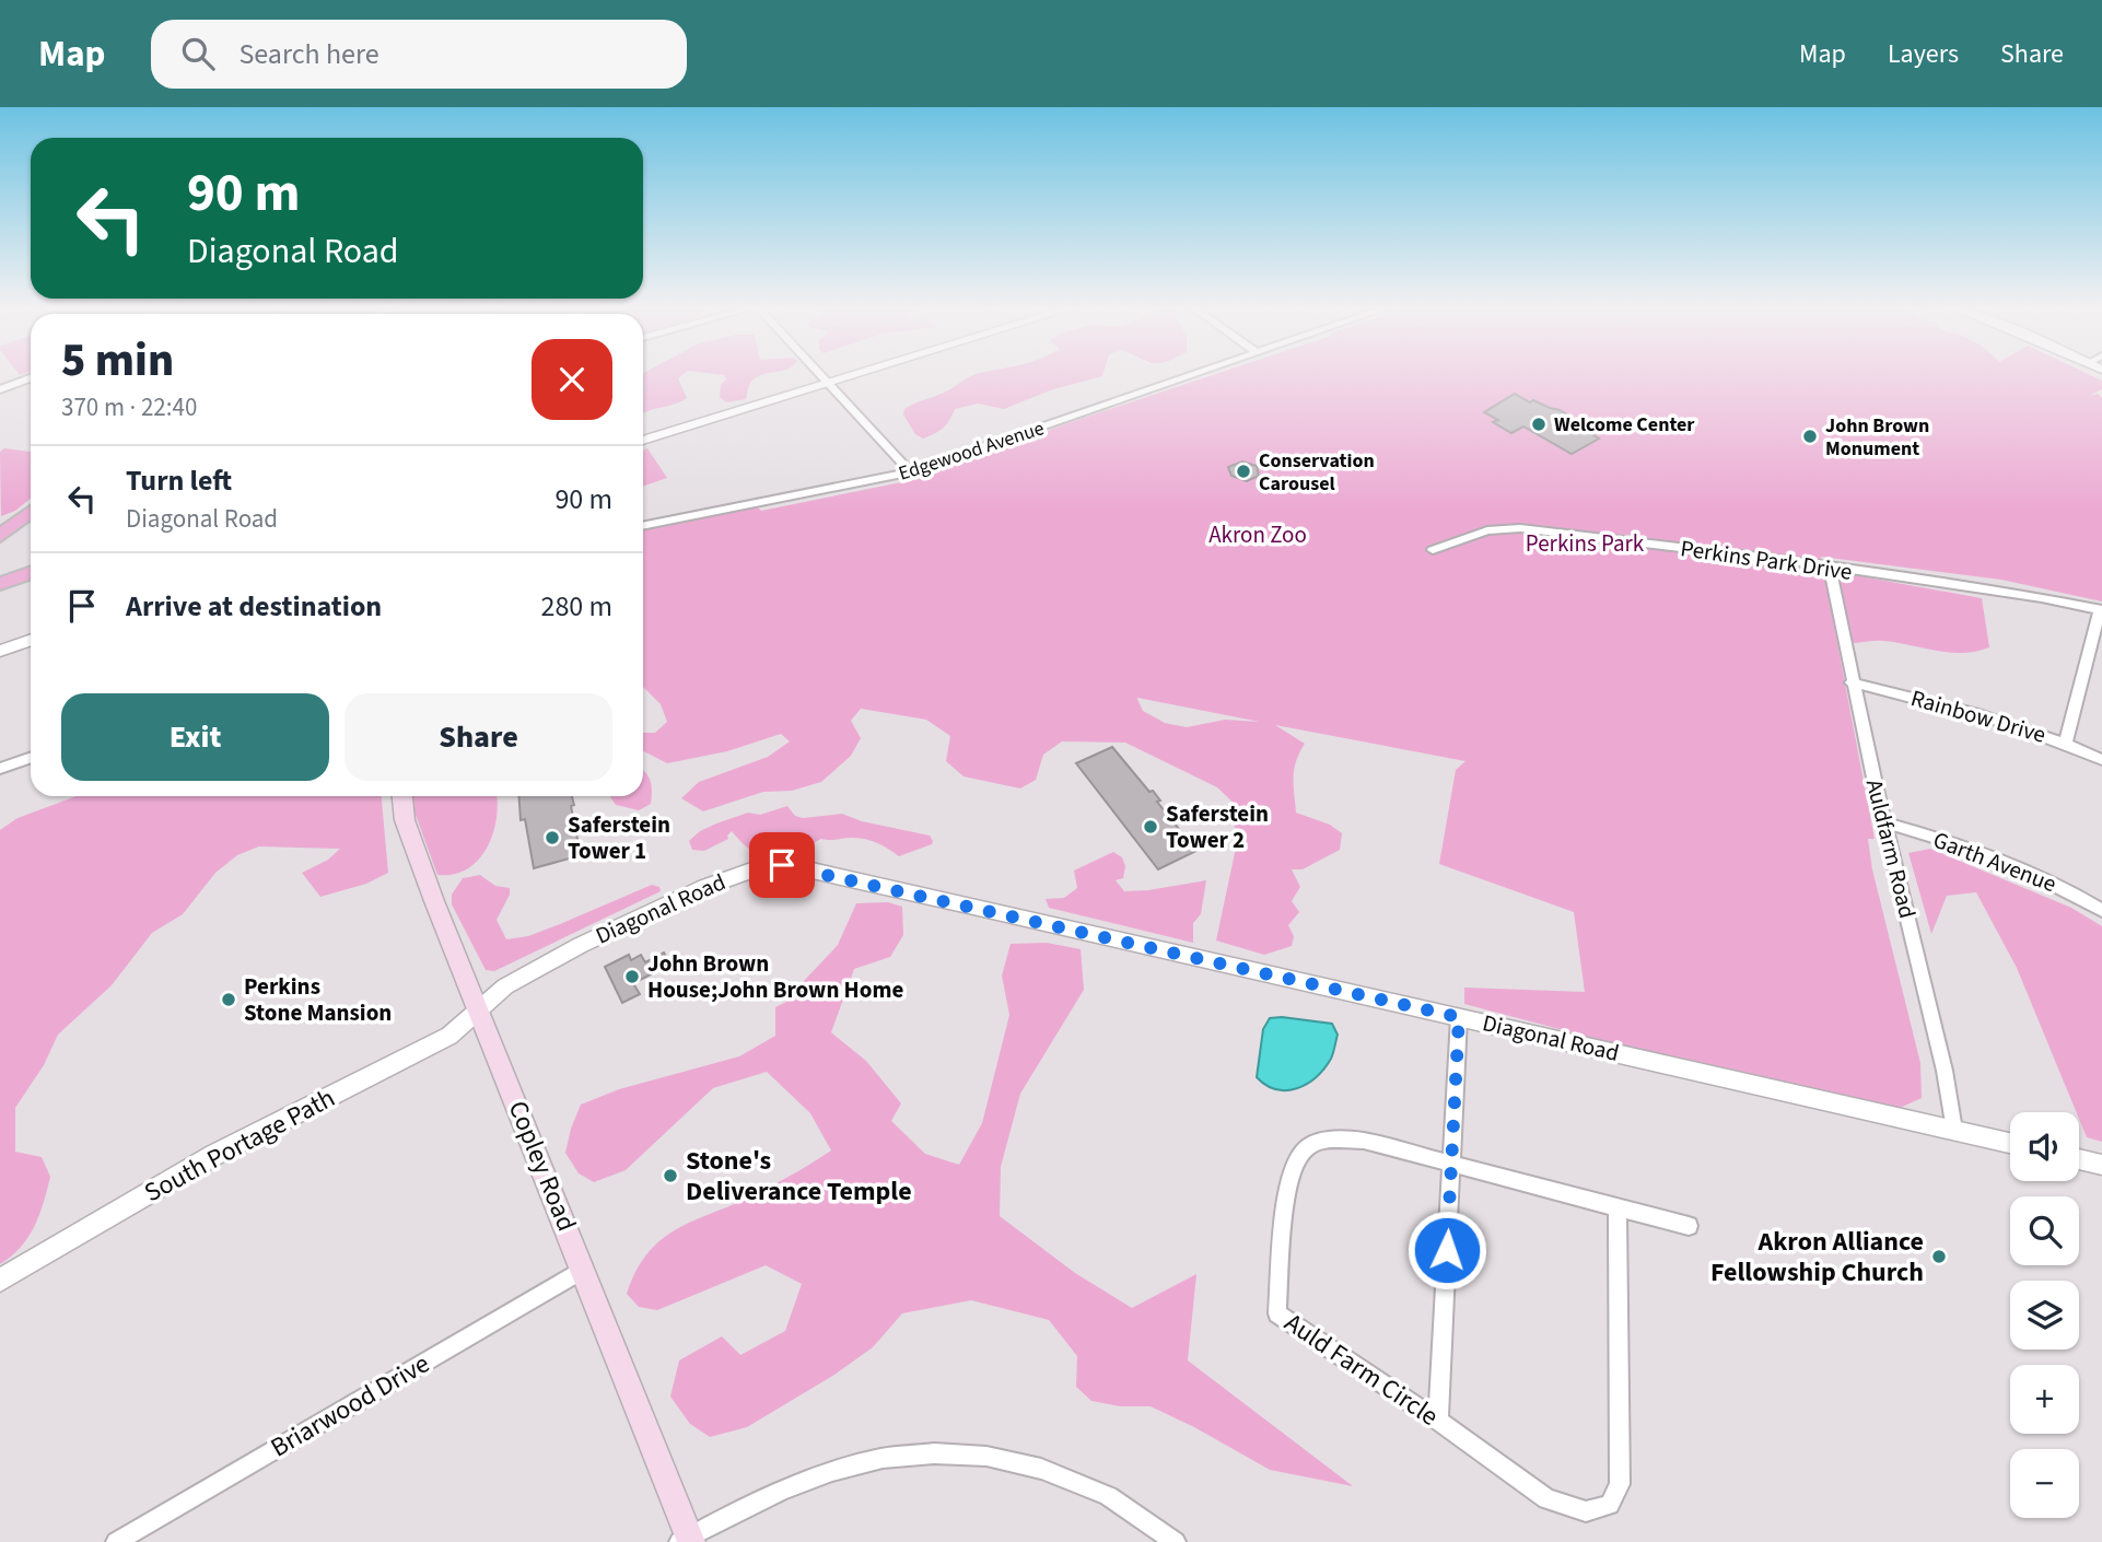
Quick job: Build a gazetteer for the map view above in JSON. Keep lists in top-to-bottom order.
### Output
{
  "streets": {
    "main road": ["Copley Road"],
    "street": [
      "Edgewood Avenue",
      "Perkins Park Drive",
      "Rainbow Drive",
      "Auldfarm Road",
      "Garth Avenue",
      "Diagonal Road",
      "South Portage Path",
      "Auld Farm Circle",
      "Briarwood Drive"
    ]
  },
  "crossings": [
    ["Perkins Park Drive", "Auldfarm Road"],
    ["Rainbow Drive", "Auldfarm Road"],
    ["Auldfarm Road", "Garth Avenue"],
    ["Auldfarm Road", "Diagonal Road"],
    ["Diagonal Road", "South Portage Path"],
    ["Diagonal Road", "Copley Road"],
    ["South Portage Path", "Copley Road"],
    ["Copley Road", "Briarwood Drive"]
  ],
  "parks": ["Akron Zoo", "Perkins Park"],
  "places": [
    "Welcome Center",
    "John Brown Monument",
    "Conservation Carousel",
    "Saferstein Tower 2",
    "Saferstein Tower 1",
    "John Brown House;John Brown Home",
    "Perkins Stone Mansion",
    "Stone's Deliverance Temple",
    "Akron Alliance Fellowship Church"
  ],
  "page": {
    "header": "Map",
    "search": "Search here",
    "nav": ["Map", "Layers", "Share"],
    "turn": ["90 m", "Diagonal Road"],
    "heading": ["5 min", "370 m · 22:40"],
    "list": [
      {
        "name": "Turn left",
        "note": "Diagonal Road",
        "value": "90 m"
      },
      {
        "name": "Arrive at destination",
        "value": "280 m"
      }
    ],
    "buttons": ["Exit", "Share"],
    "map_buttons": ["+", "−"]
  }
}
